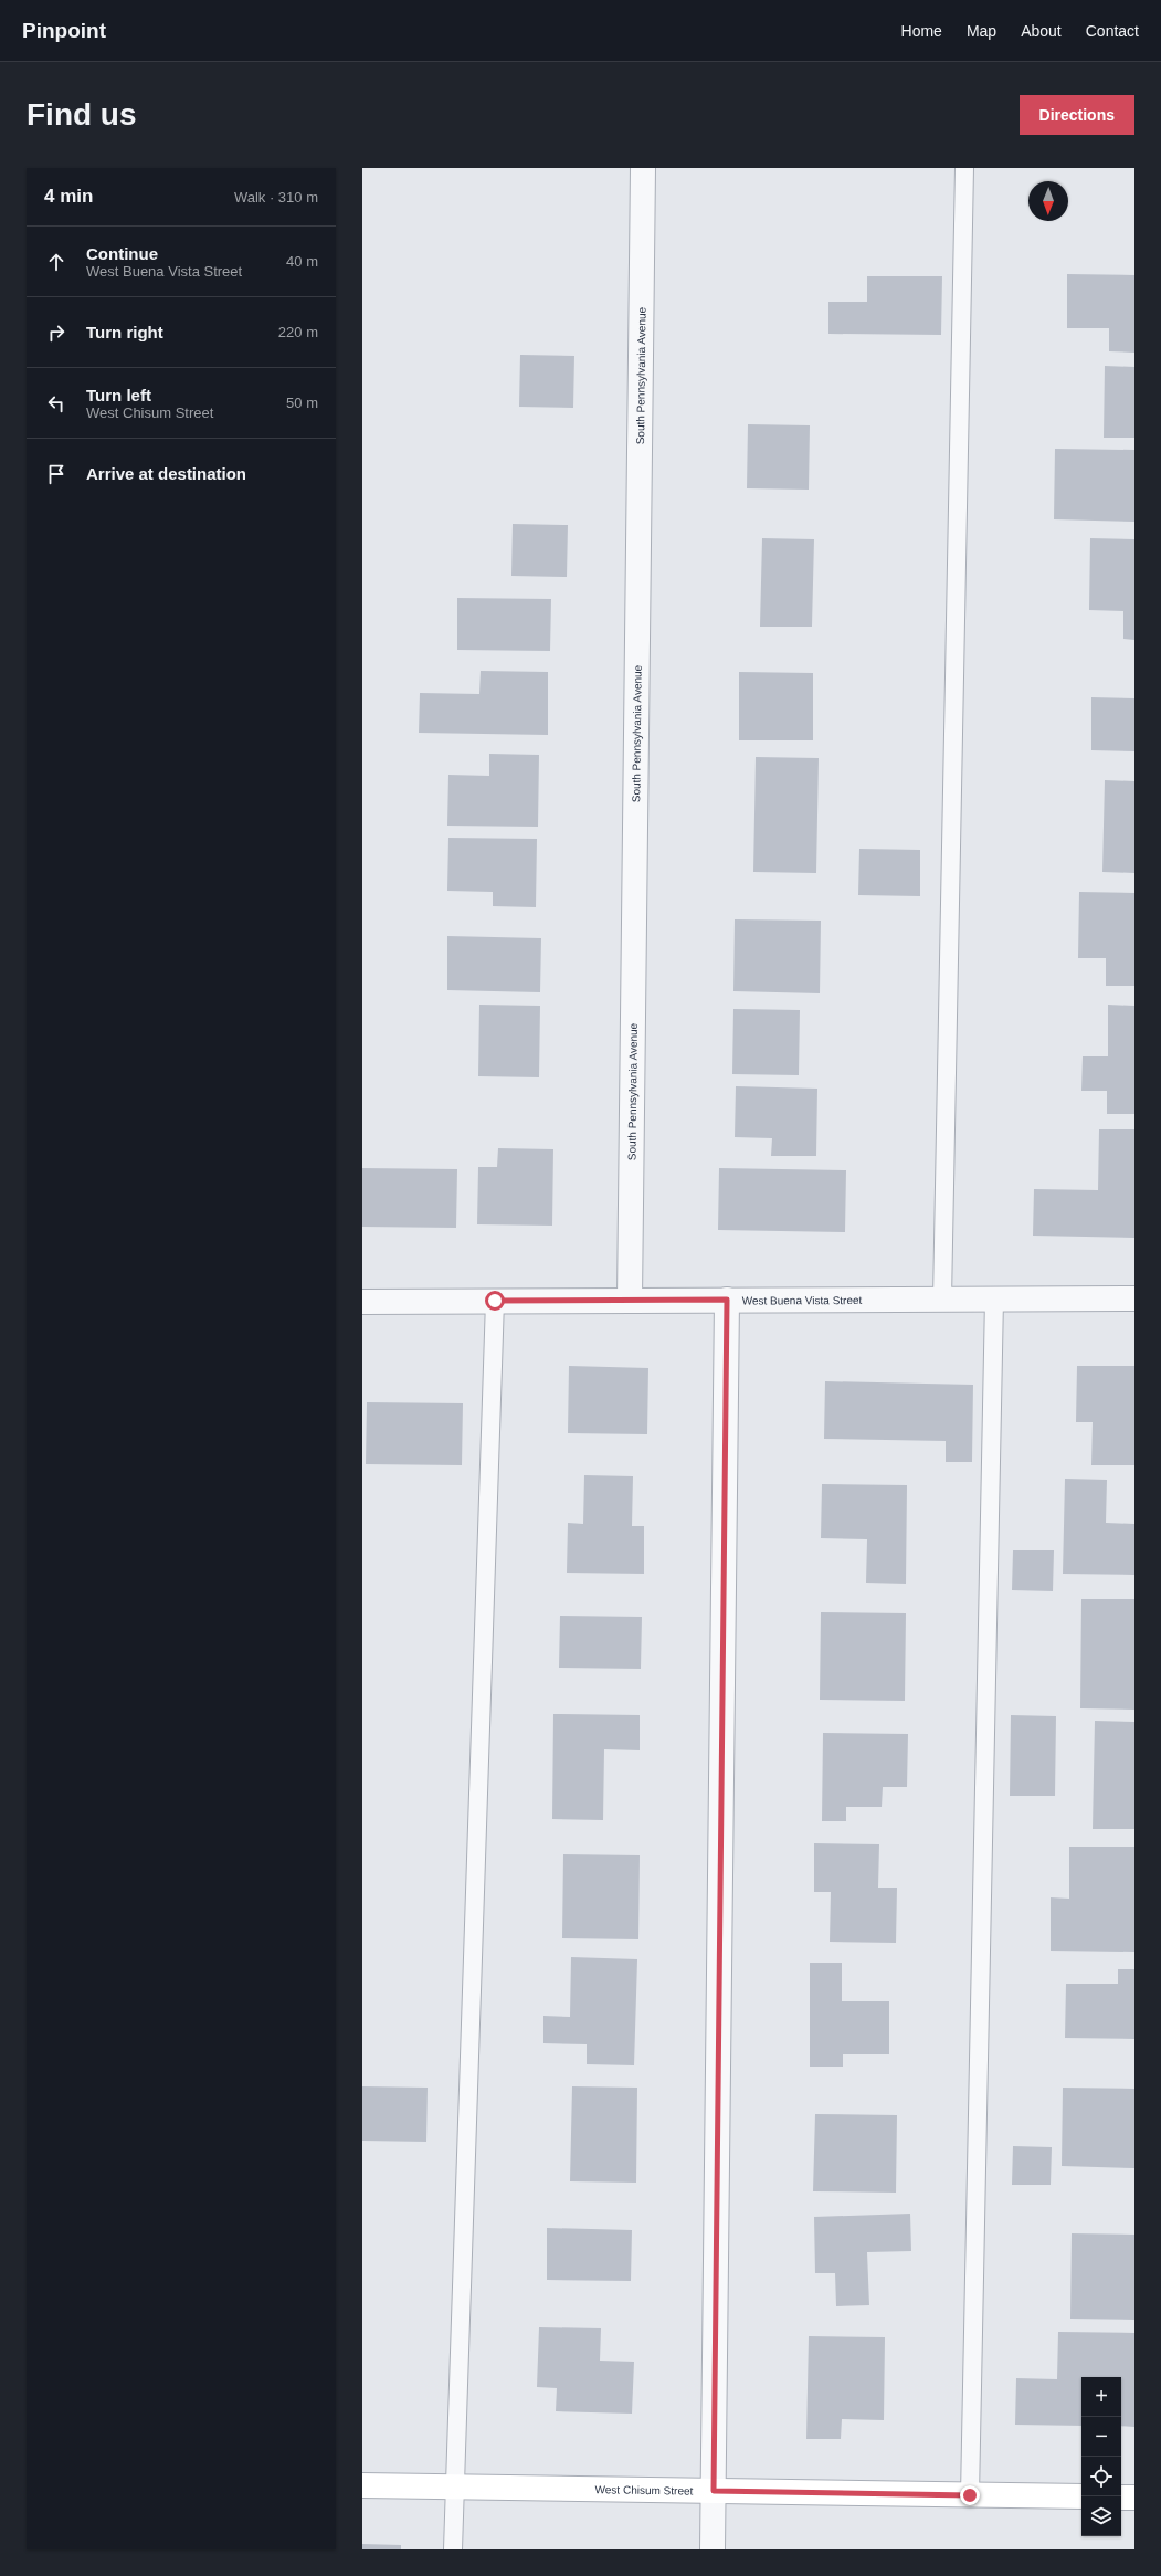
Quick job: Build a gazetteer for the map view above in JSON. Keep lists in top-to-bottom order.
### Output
{
  "streets": {
    "street": ["South Pennsylvania Avenue", "West Buena Vista Street", "West Chisum Street"]
  },
  "crossings": [
    ["South Pennsylvania Avenue", "West Buena Vista Street"]
  ],
  "north": "bottom",
  "page": {
    "header": "Pinpoint",
    "nav": [
      "Home",
      "Map",
      "About",
      "Contact"
    ],
    "buttons": "Directions",
    "title": "Find us",
    "heading": ["4 min", "Walk · 310 m"],
    "list": [
      ["Continue", "West Buena Vista Street", "40 m"],
      ["Turn right", "220 m"],
      ["Turn left", "West Chisum Street", "50 m"],
      "Arrive at destination"
    ],
    "map_buttons": ["+", "−"]
  }
}
